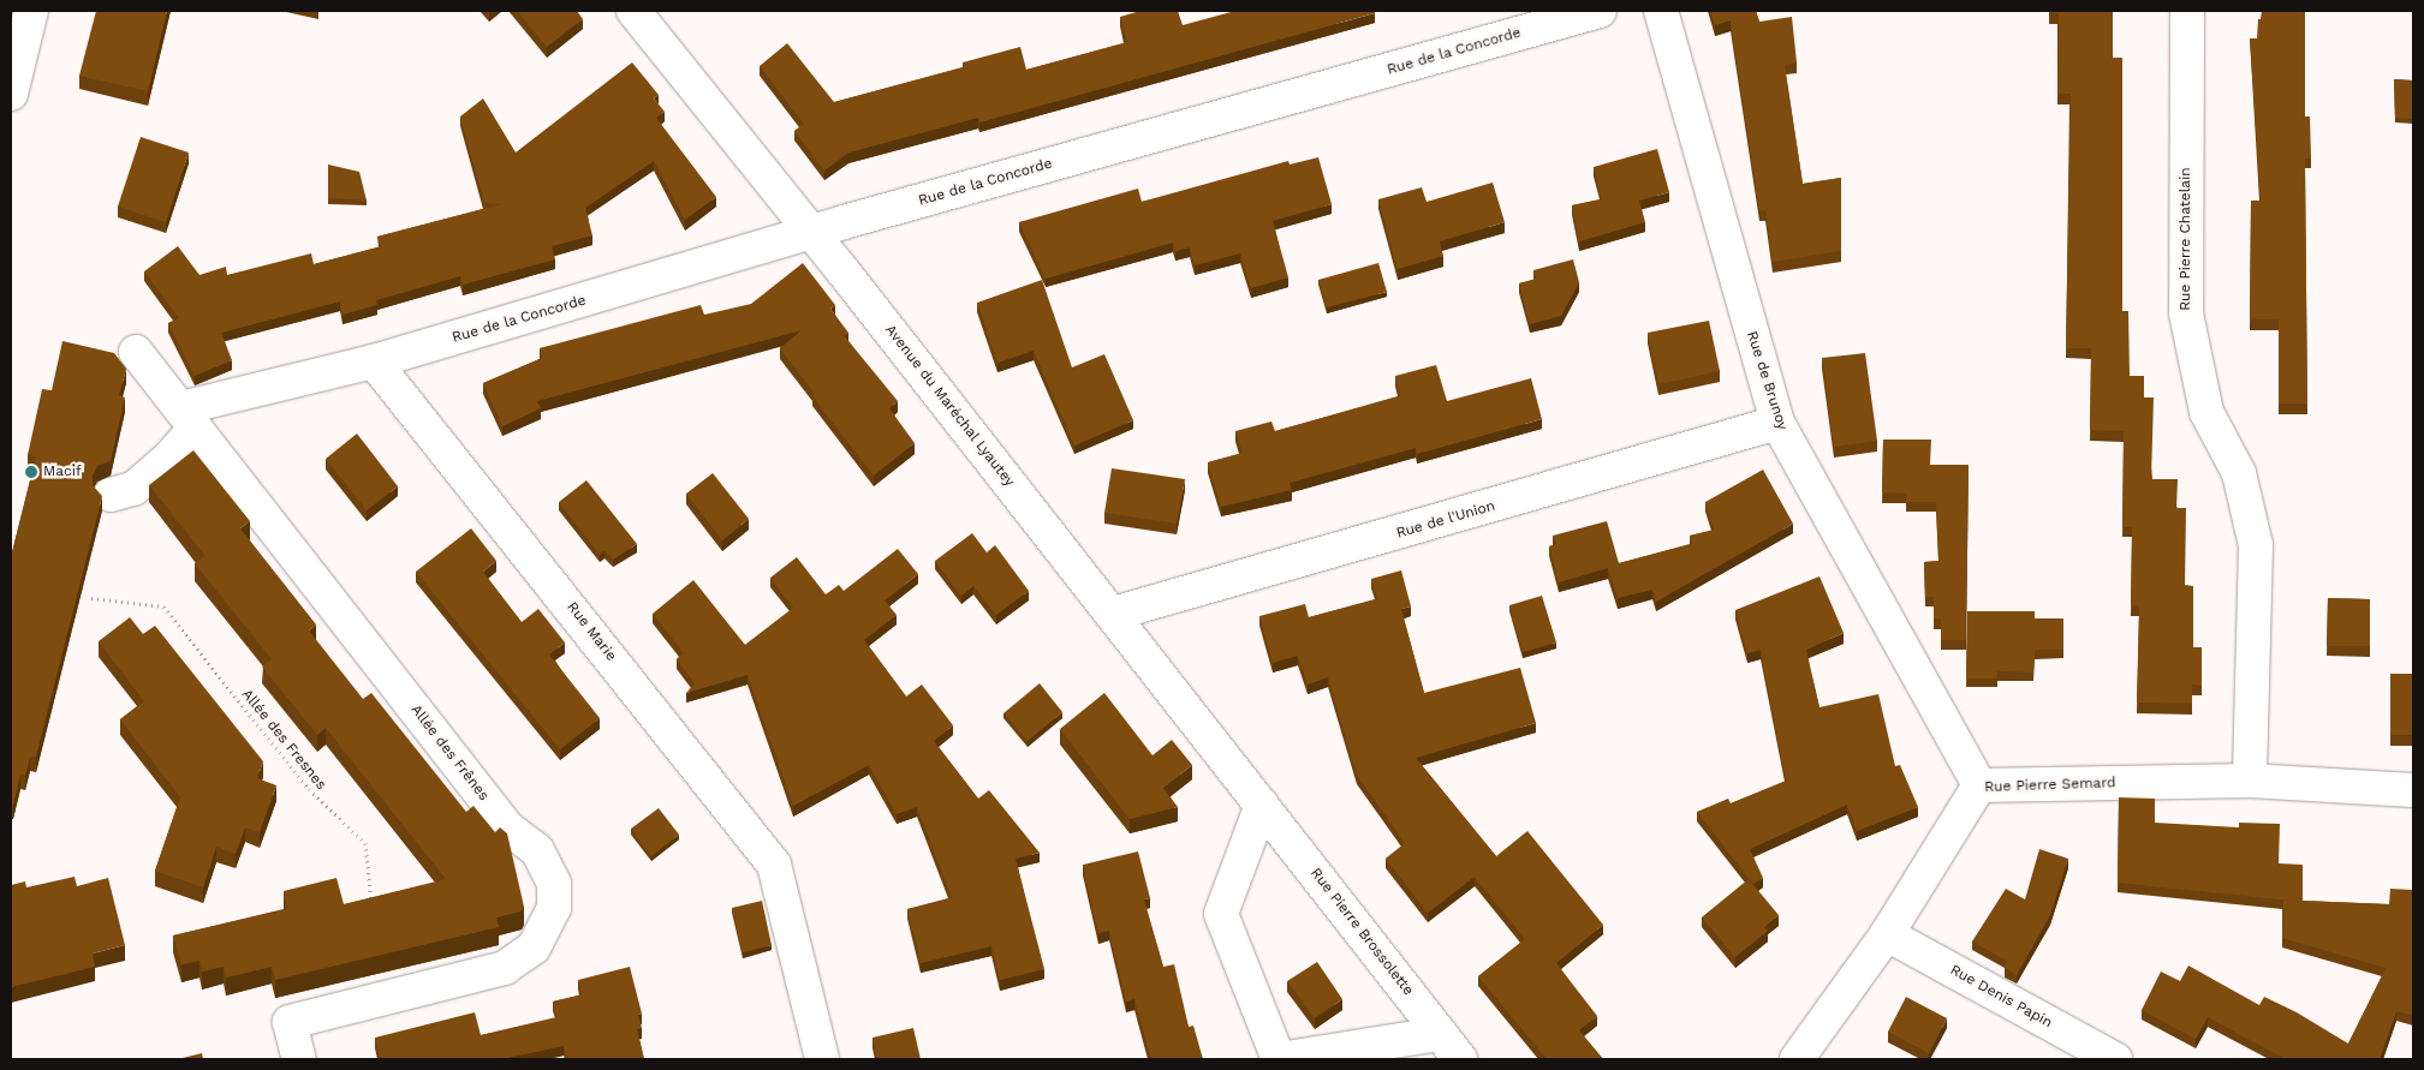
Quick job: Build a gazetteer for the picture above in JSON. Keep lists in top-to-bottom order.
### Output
{
  "streets": {
    "street": [
      "Rue de la Concorde",
      "Rue Pierre Chatelain",
      "Rue de Brunoy",
      "Avenue du Maréchal Lyautey",
      "Rue de l'Union",
      "Rue Marie",
      "Allée des Frênes",
      "Rue Pierre Semard",
      "Rue Pierre Brossolette",
      "Rue Denis Papin"
    ],
    "path": ["Allée des Fresnes"]
  },
  "crossings": [
    ["Rue de la Concorde", "Avenue du Maréchal Lyautey"],
    ["Rue de la Concorde", "Rue Marie"],
    ["Rue de la Concorde", "Allée des Frênes"],
    ["Rue Pierre Chatelain", "Rue Pierre Semard"],
    ["Rue de Brunoy", "Rue de l'Union"],
    ["Rue de Brunoy", "Rue Pierre Semard"],
    ["Avenue du Maréchal Lyautey", "Rue de l'Union"],
    ["Avenue du Maréchal Lyautey", "Rue Pierre Brossolette"],
    ["Rue Pierre Semard", "Rue Denis Papin"]
  ],
  "places": ["Macif"]
}
